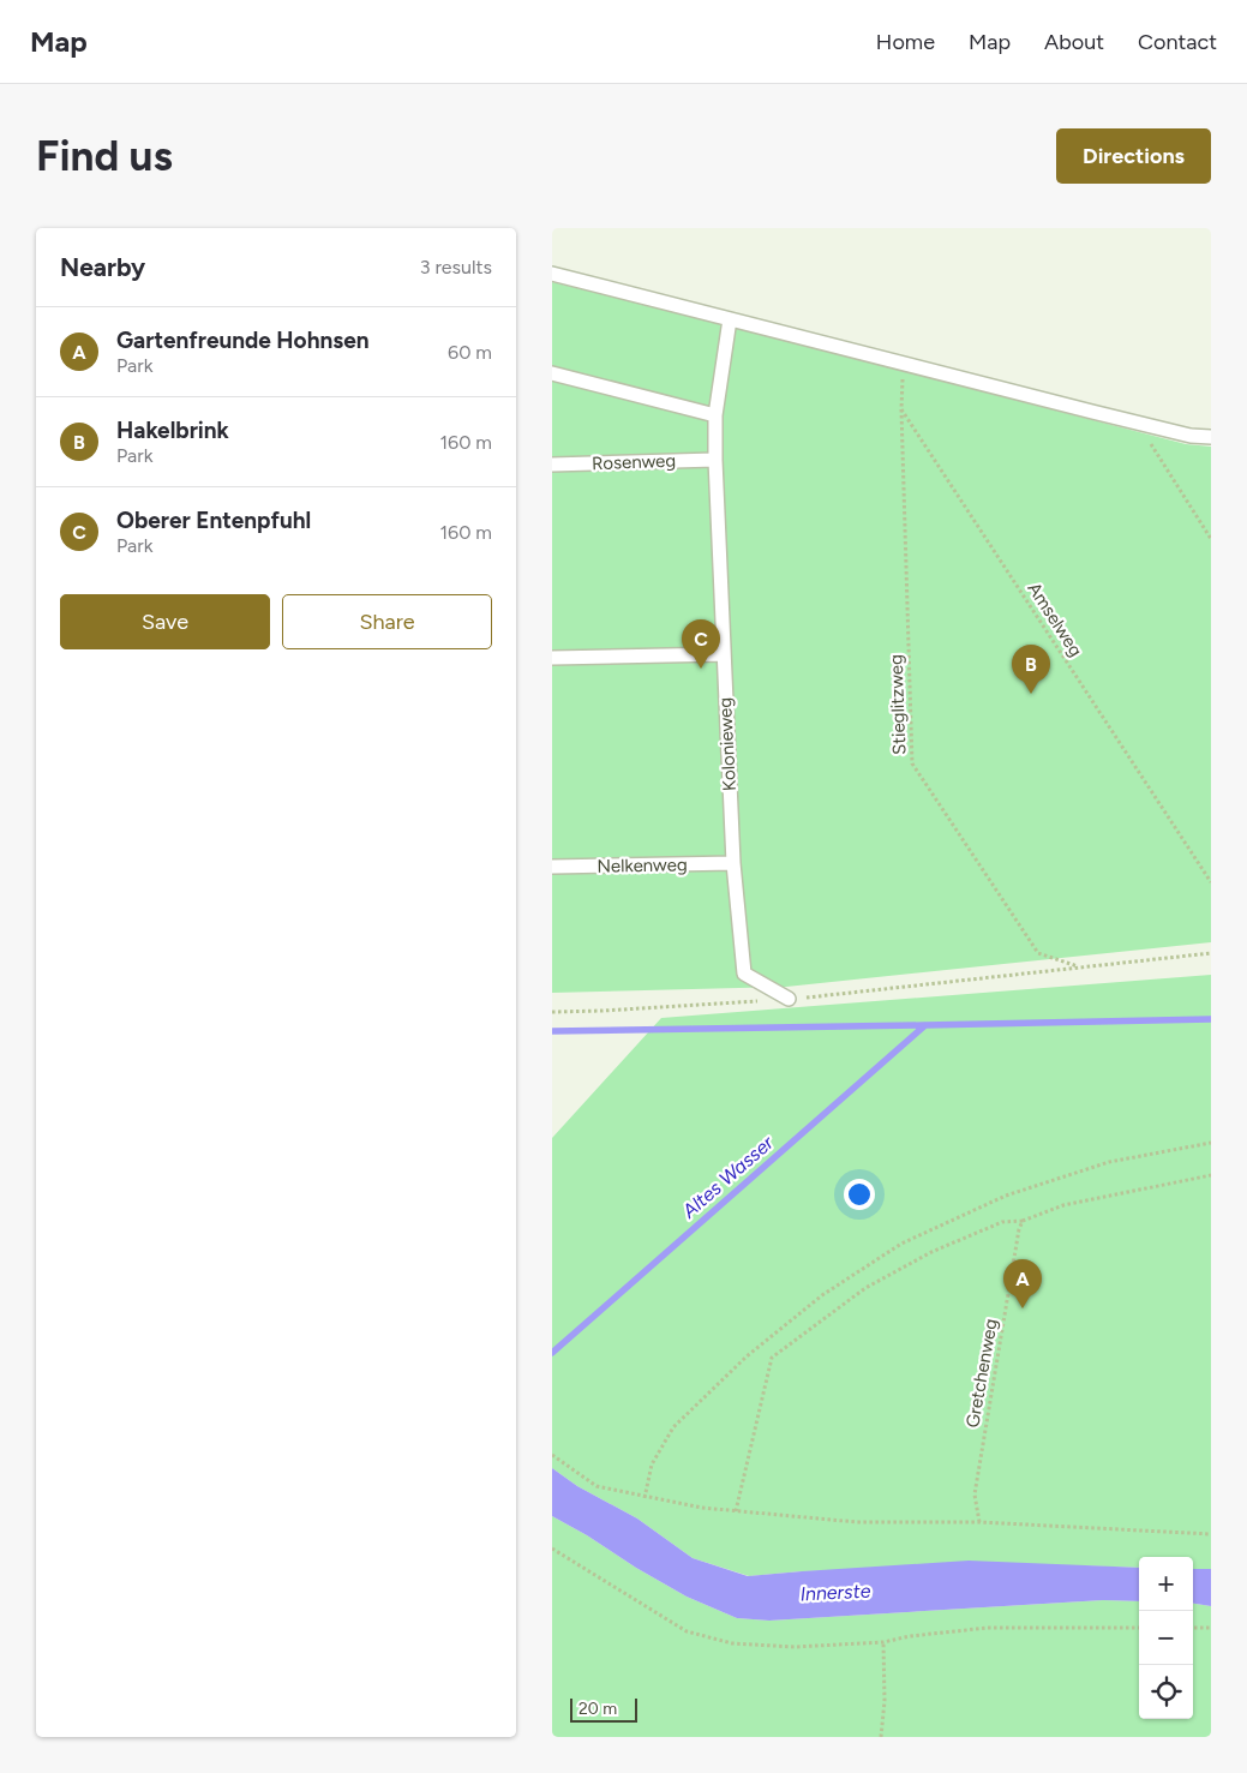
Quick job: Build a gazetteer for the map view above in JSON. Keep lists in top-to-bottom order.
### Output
{
  "streets": {
    "lane": ["Rosenweg", "Kolonieweg", "Nelkenweg"],
    "path": ["Amselweg", "Stieglitzweg", "Gretchenweg"]
  },
  "crossings": [
    ["Rosenweg", "Kolonieweg"],
    ["Amselweg", "Stieglitzweg"],
    ["Kolonieweg", "Nelkenweg"]
  ],
  "water": ["Altes Wasser", "Innerste"],
  "scale_bar": "20 m",
  "page": {
    "header": "Map",
    "nav": [
      "Home",
      "Map",
      "About",
      "Contact"
    ],
    "buttons": [
      "Directions",
      ["Save", "Share"]
    ],
    "title": "Find us",
    "heading": ["Nearby", "3 results"],
    "list": [
      {
        "mark": "A",
        "name": "Gartenfreunde Hohnsen",
        "note": "Park",
        "value": "60 m"
      },
      {
        "mark": "B",
        "name": "Hakelbrink",
        "note": "Park",
        "value": "160 m"
      },
      {
        "mark": "C",
        "name": "Oberer Entenpfuhl",
        "note": "Park",
        "value": "160 m"
      }
    ],
    "pins": ["C", "B", "A"],
    "map_buttons": ["+", "−"],
    "scale": "20 m"
  }
}
